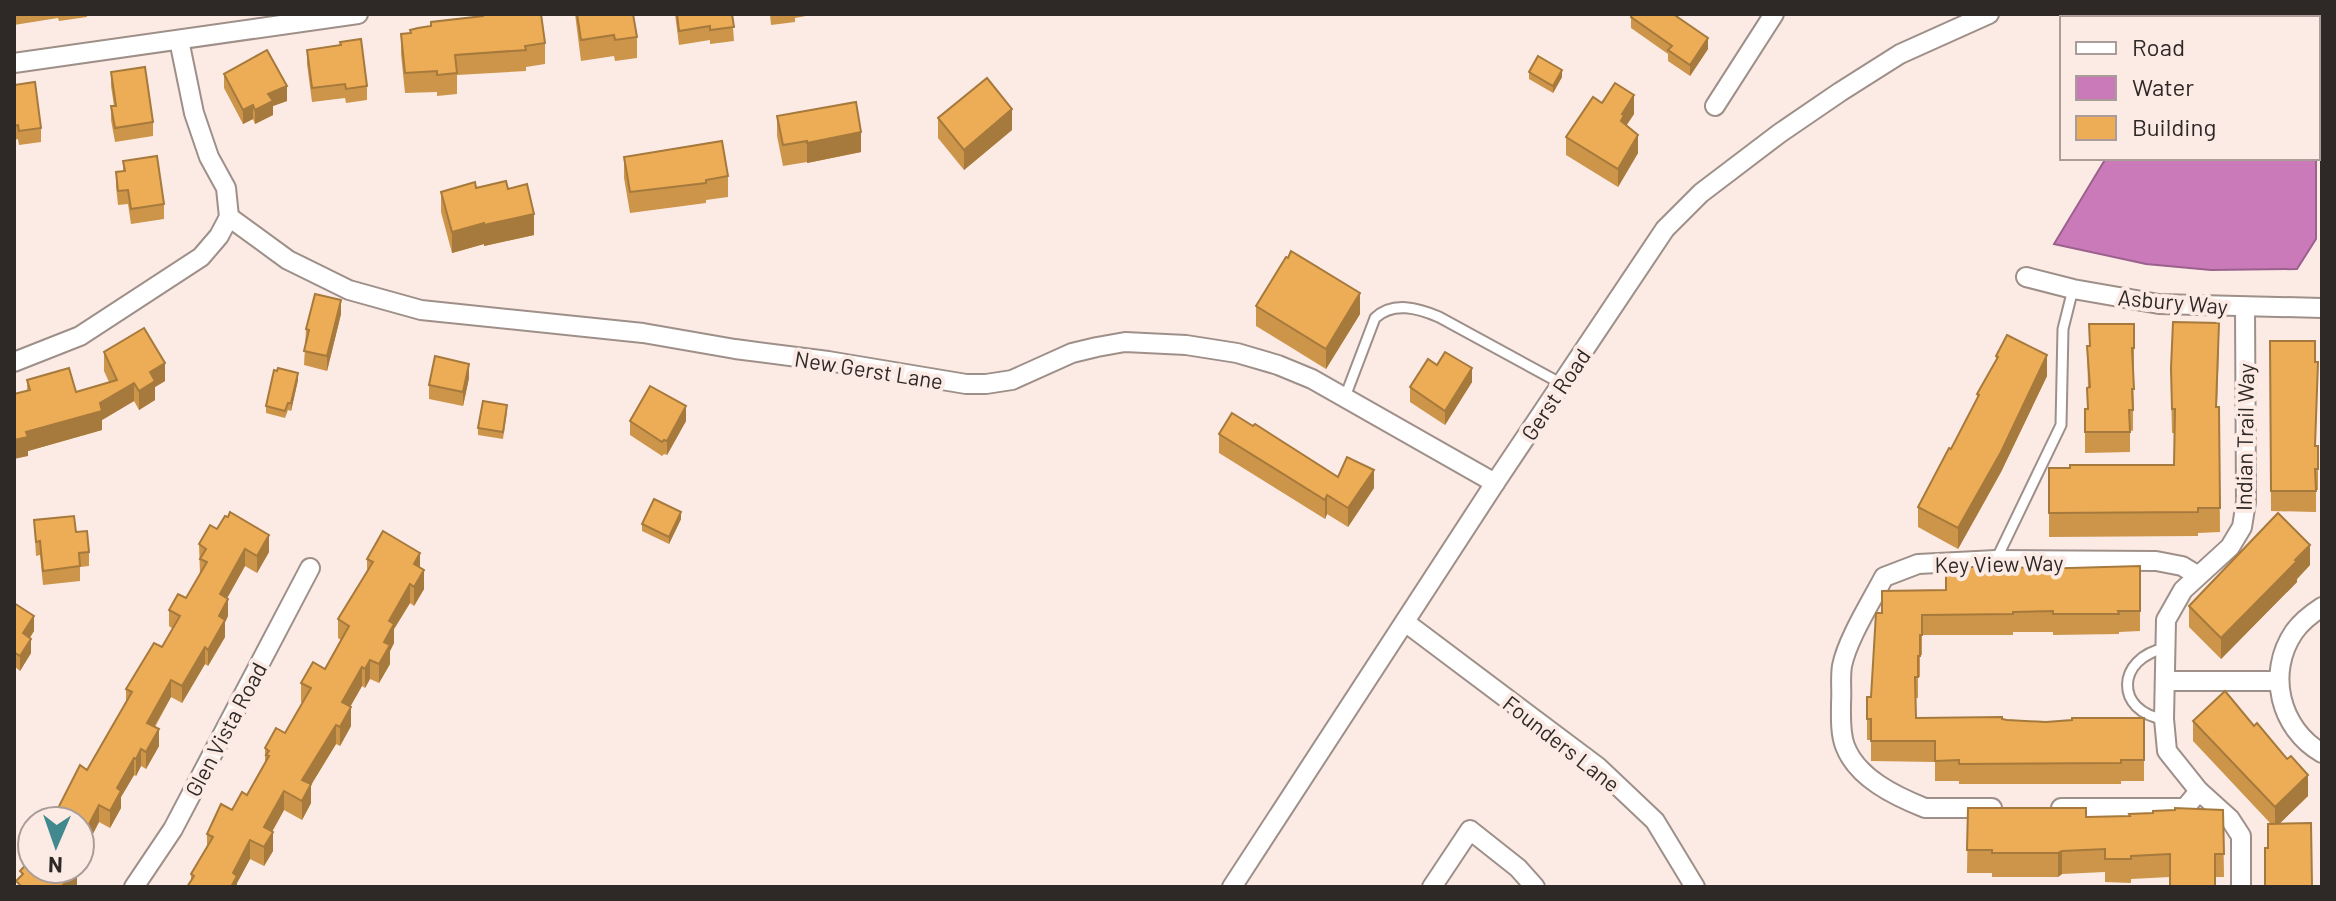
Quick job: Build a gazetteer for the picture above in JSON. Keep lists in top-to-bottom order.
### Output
{
  "streets": {
    "street": [
      "Asbury Way",
      "New Gerst Lane",
      "Gerst Road",
      "Indian Trail Way",
      "Key View Way",
      "Glen Vista Road",
      "Founders Lane"
    ]
  },
  "crossings": [
    ["Asbury Way", "Indian Trail Way"],
    ["New Gerst Lane", "Gerst Road"],
    ["Gerst Road", "Founders Lane"],
    ["Indian Trail Way", "Key View Way"]
  ],
  "legend": ["Road", "Water", "Building"],
  "north": "bottom"
}
